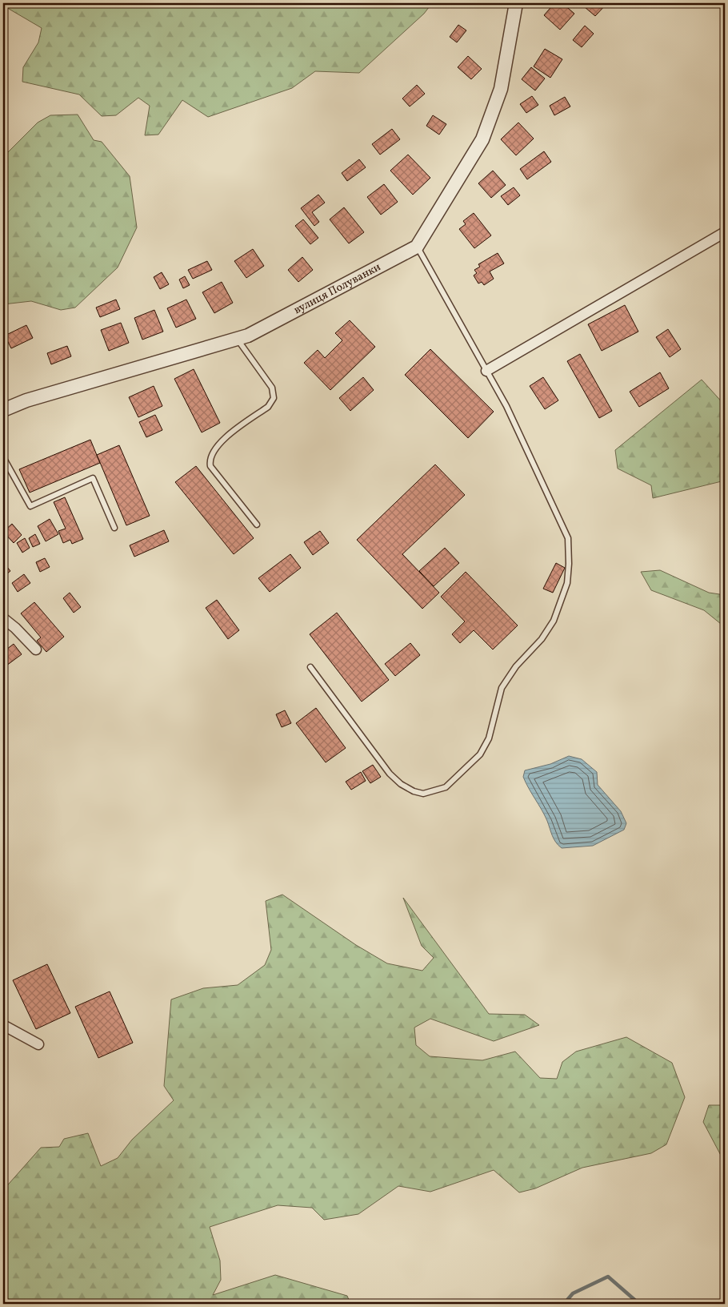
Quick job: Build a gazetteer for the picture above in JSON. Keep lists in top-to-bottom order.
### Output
{
  "streets": {
    "street": ["вулиця Полуванки"]
  }
}
